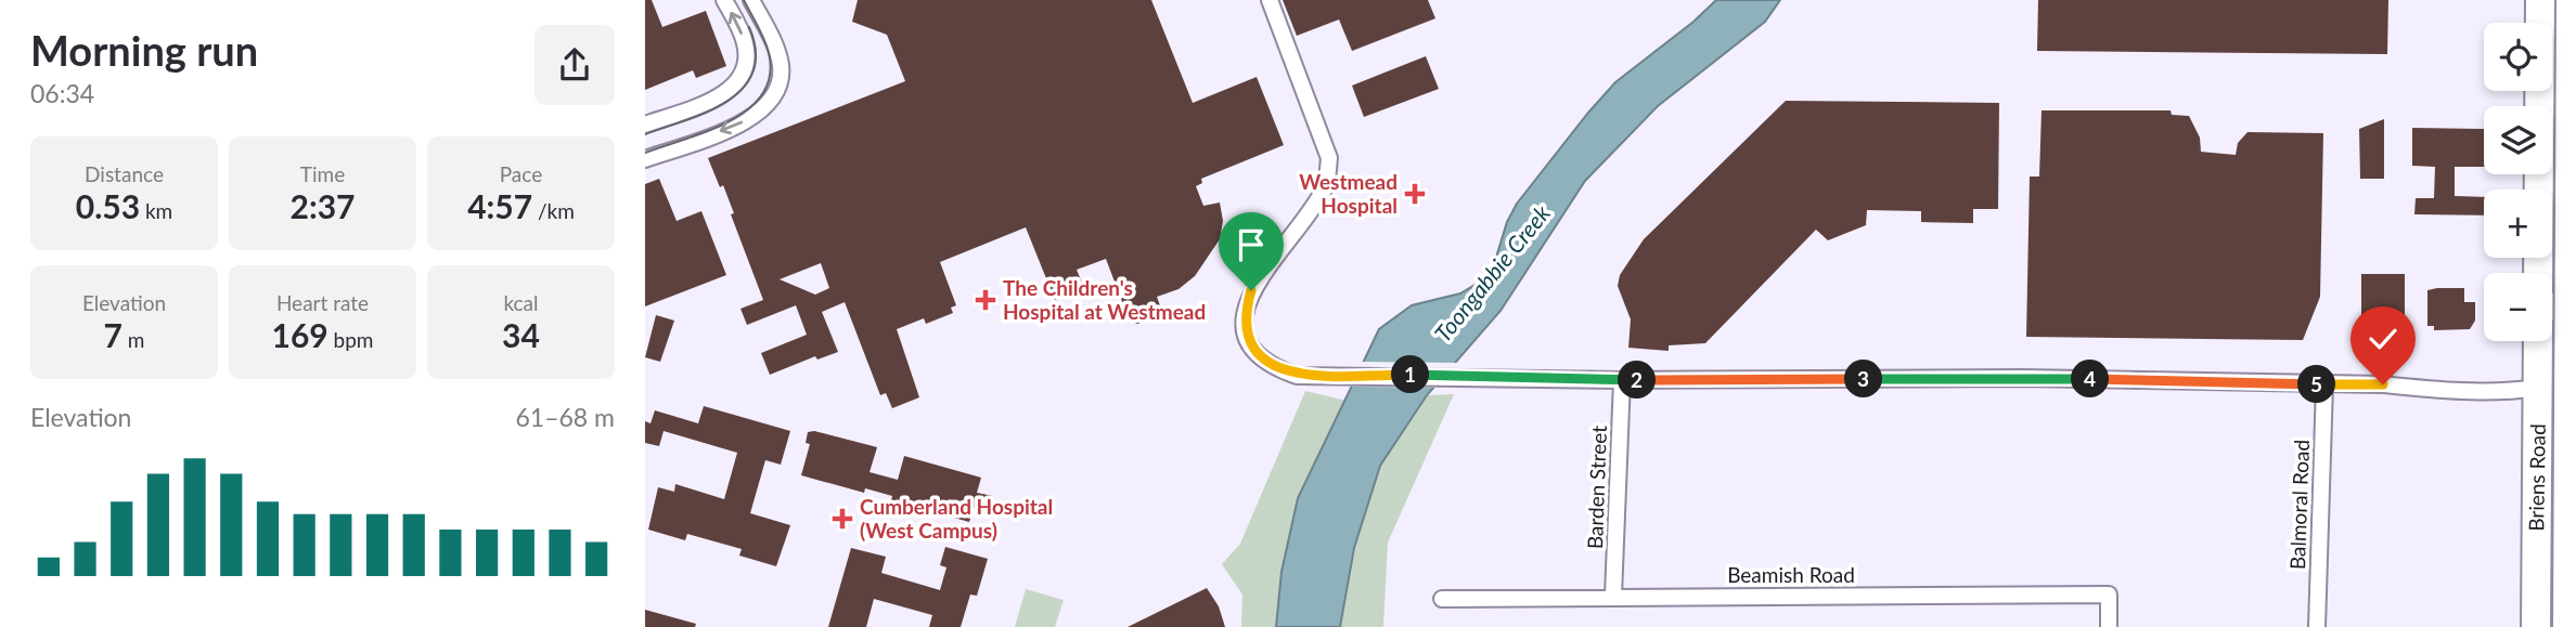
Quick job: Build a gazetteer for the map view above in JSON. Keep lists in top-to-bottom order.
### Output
{
  "streets": {
    "highway": ["Briens Road"],
    "street": ["Barden Street", "Balmoral Road", "Beamish Road"]
  },
  "crossings": [
    ["Barden Street", "Beamish Road"]
  ],
  "water": ["Toongabbie Creek"],
  "places": {
    "health": ["Westmead Hospital", "The Children's Hospital at Westmead", "Cumberland Hospital (West Campus)"]
  },
  "page": {
    "heading": ["Morning run", "06:34"],
    "map_buttons": ["+", "−"],
    "stats": [
      ["Distance", "0.53 km"],
      ["Time", "2:37"],
      ["Pace", "4:57 /km"],
      ["Elevation", "7 m"],
      ["Heart rate", "169 bpm"],
      ["kcal", "34"]
    ],
    "pins": [
      "1",
      "3",
      "4",
      "2",
      "5"
    ],
    "chart": ["Elevation", "61–68 m"]
  }
}
